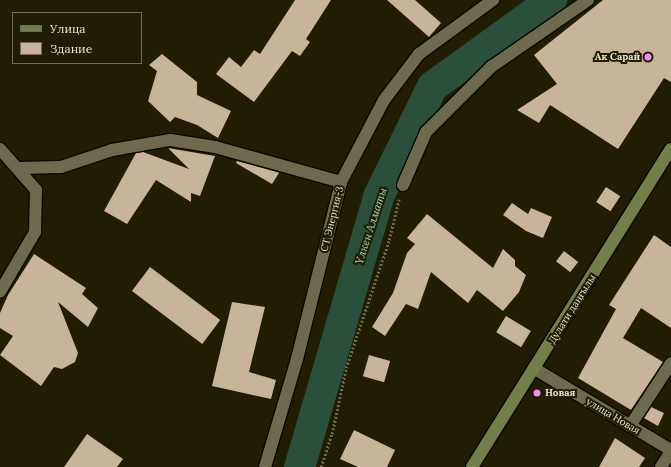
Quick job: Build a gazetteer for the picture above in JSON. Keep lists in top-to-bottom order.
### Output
{
  "streets": {
    "main road": ["Дулати даңғылы"],
    "street": ["СТ Энергия-3", "улица Новая"]
  },
  "crossings": [
    ["Дулати даңғылы", "улица Новая"]
  ],
  "water": ["Үлкен Алматы"],
  "places": ["Ак Сарай", "Новая"],
  "legend": ["Улица", "Здание"]
}
